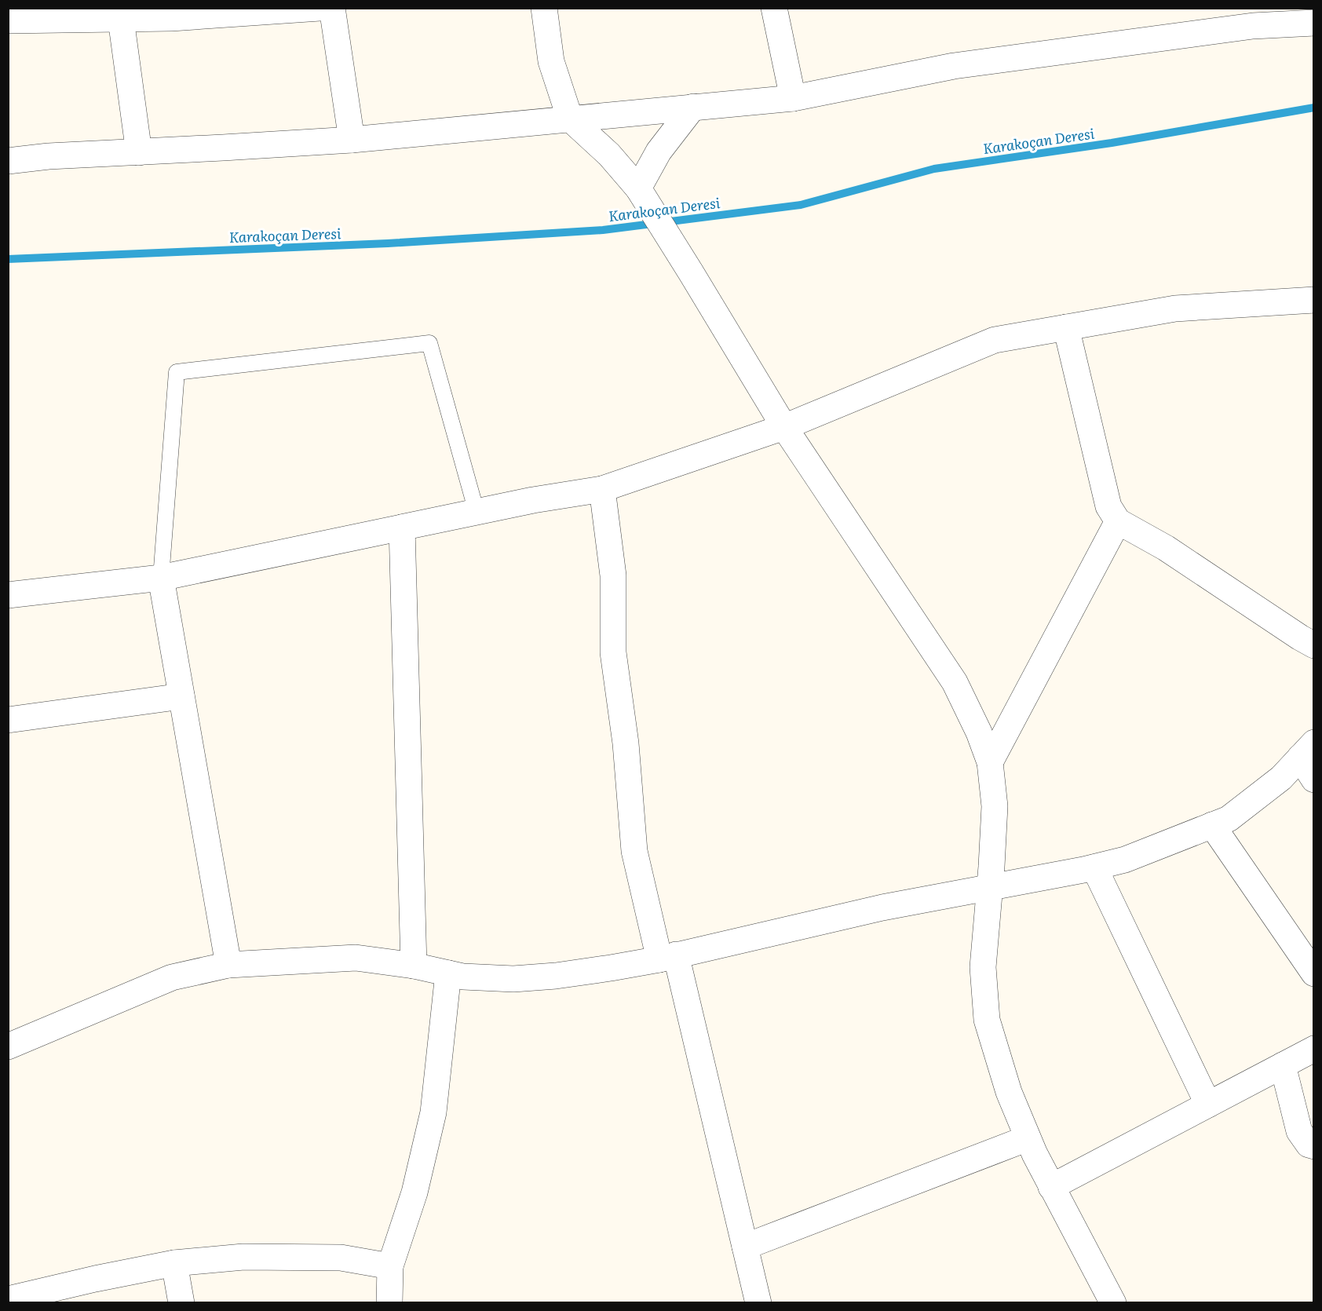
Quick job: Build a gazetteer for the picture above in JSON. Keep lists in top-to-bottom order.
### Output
{
  "water": ["Karakoçan Deresi"]
}
